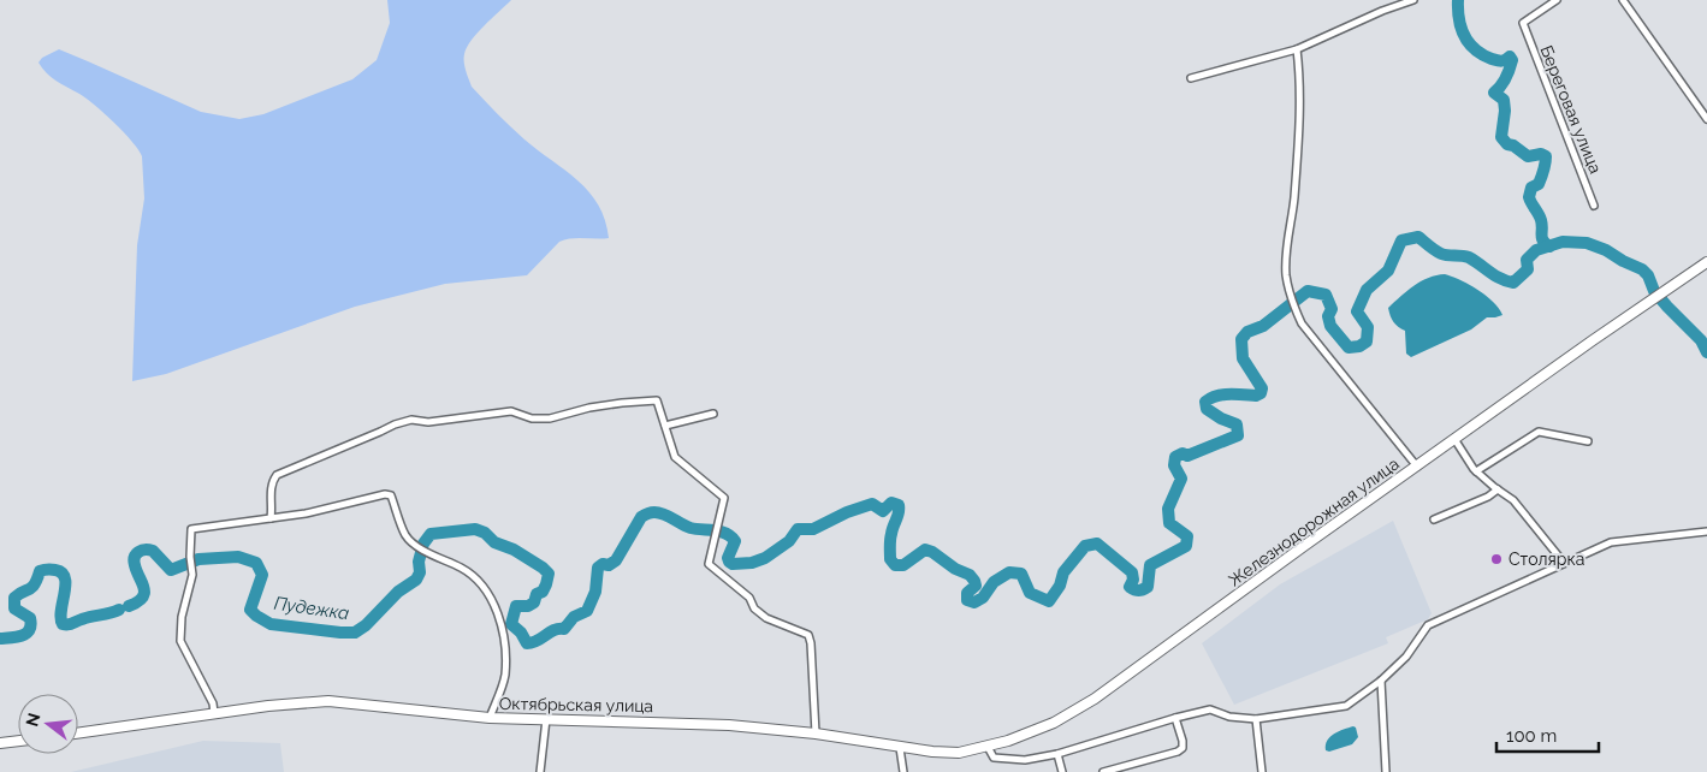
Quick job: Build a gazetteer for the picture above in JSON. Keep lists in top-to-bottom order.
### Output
{
  "streets": {
    "street": ["Береговая улица", "Железнодорожная улица", "Октябрьская улица"]
  },
  "crossings": [
    ["Железнодорожная улица", "Октябрьская улица"]
  ],
  "water": ["Пудежка"],
  "places": ["Столярка"],
  "scale_bar": "100 m",
  "north": "left"
}
